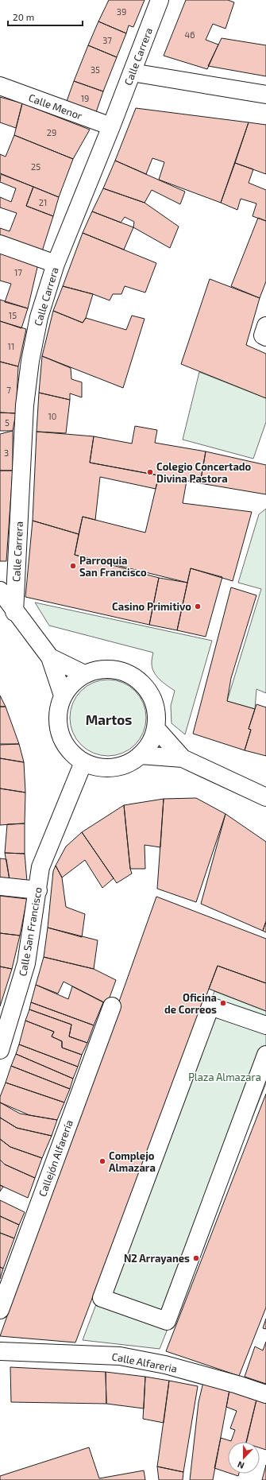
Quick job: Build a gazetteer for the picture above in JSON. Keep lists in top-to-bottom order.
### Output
{
  "streets": {
    "street": [
      "Calle Carrera",
      "Calle Menor",
      "Calle San Francisco",
      "Callejón Alfarería",
      "Calle Alfareria"
    ]
  },
  "crossings": [
    ["Calle Carrera", "Calle Menor"]
  ],
  "districts": ["Martos"],
  "parks": ["Plaza Almazara"],
  "places": [
    "Colegio Concertado Divina Pastora",
    "Parroquia San Francisco",
    "Casino Primitivo",
    "Oficina de Correos",
    "Complejo Almazara",
    "N2 Arrayanes"
  ],
  "house_numbers": [
    "39",
    "46",
    "37",
    "35",
    "19",
    "29",
    "25",
    "21",
    "17",
    "15",
    "11",
    "7",
    "10",
    "5",
    "3"
  ],
  "scale_bar": "20 m",
  "north": "bottom"
}
